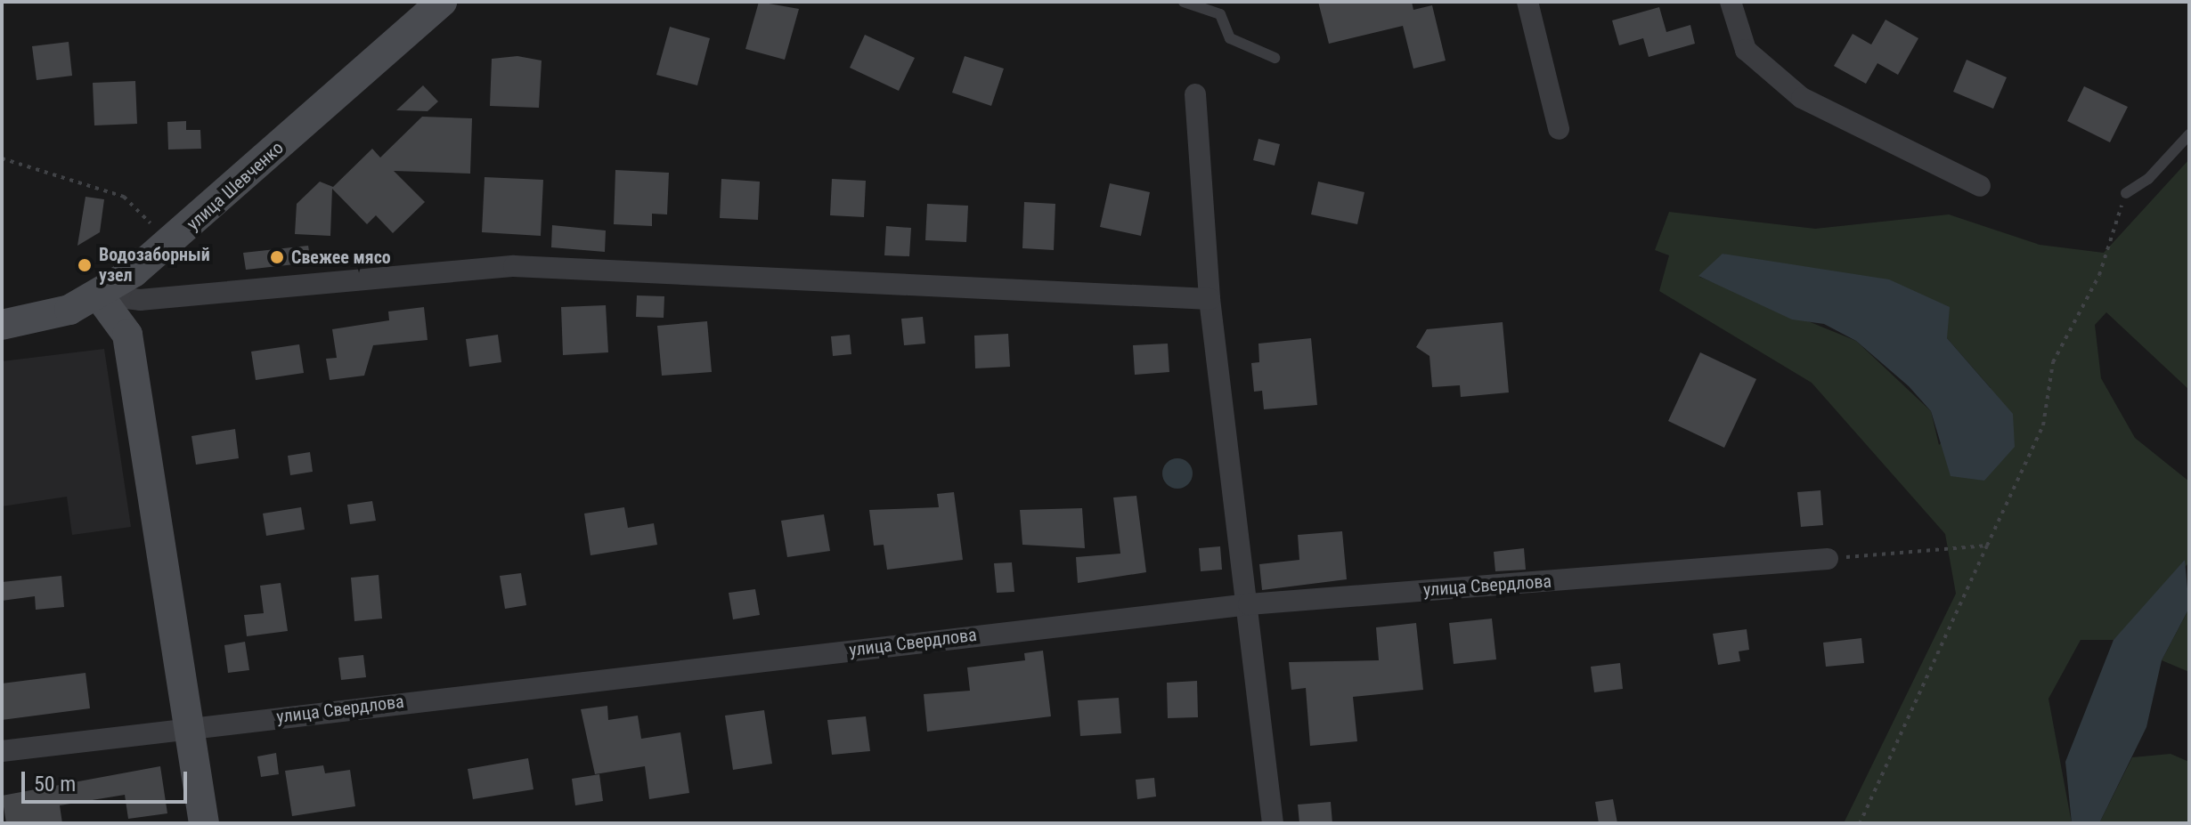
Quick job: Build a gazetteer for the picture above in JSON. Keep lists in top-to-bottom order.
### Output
{
  "streets": {
    "main road": ["улица Шевченко"],
    "street": ["улица Свердлова"]
  },
  "places": ["Свежее мясо", "Водозаборный узел"],
  "scale_bar": "50 m"
}
